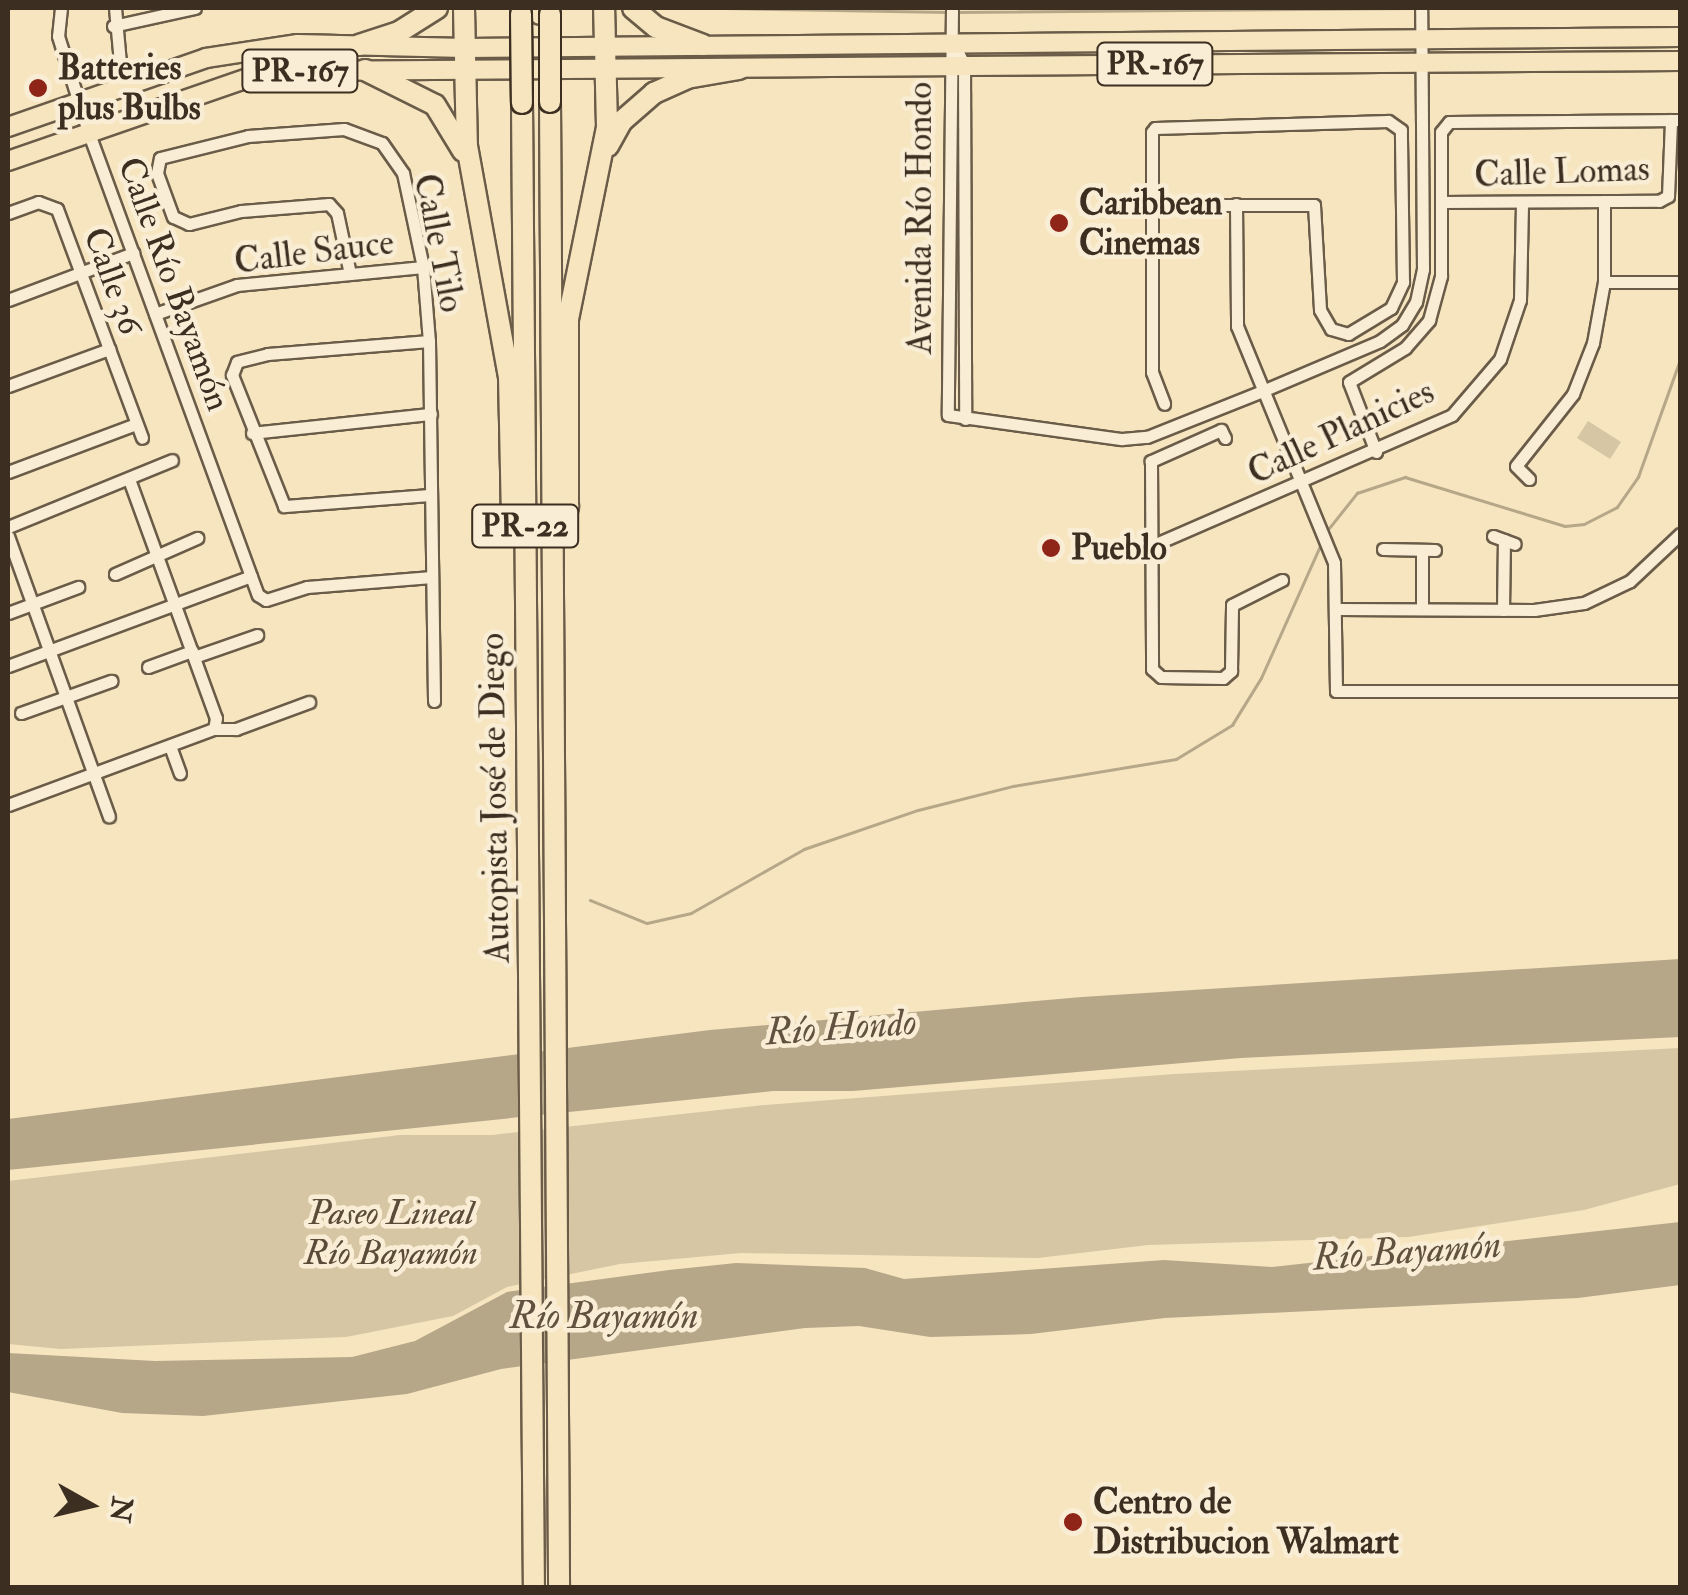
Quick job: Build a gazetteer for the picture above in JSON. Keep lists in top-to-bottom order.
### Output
{
  "streets": {
    "highway": ["PR-22", "Autopista José de Diego"],
    "main road": ["PR-167"],
    "street": [
      "Calle Lomas",
      "Avenida Río Hondo",
      "Calle Tilo",
      "Calle Sauce",
      "Calle 36",
      "Calle Río Bayamón",
      "Calle Planicies"
    ]
  },
  "crossings": [
    ["PR-167", "Avenida Río Hondo"],
    ["PR-167", "Calle Río Bayamón"],
    ["Calle Lomas", "Calle Planicies"],
    ["Calle Tilo", "Calle Sauce"],
    ["Calle Sauce", "Calle Río Bayamón"]
  ],
  "water": ["Río Hondo", "Río Bayamón"],
  "parks": ["Paseo Lineal Río Bayamón"],
  "places": [
    "Batteries plus Bulbs",
    "Caribbean Cinemas",
    "Pueblo",
    "Centro de Distribucion Walmart"
  ],
  "north": "right"
}
